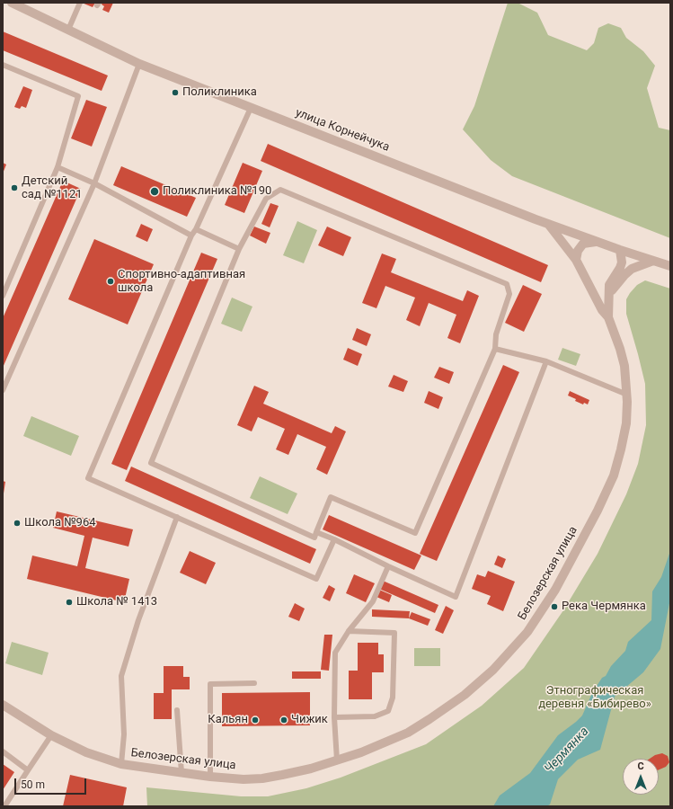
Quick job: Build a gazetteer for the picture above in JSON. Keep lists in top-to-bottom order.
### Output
{
  "streets": {
    "street": ["улица Корнейчука", "Белозерская улица"]
  },
  "crossings": [
    ["улица Корнейчука", "Белозерская улица"]
  ],
  "water": ["Чермянка"],
  "parks": ["Этнографическая деревня «Бибирево»"],
  "places": [
    "Поликлиника",
    "Детский сад №1121",
    "Поликлиника №190",
    "Спортивно-адаптивная школа",
    "Школа №964",
    "Школа № 1413",
    "Река Чермянка",
    "Кальян",
    "Чижик"
  ],
  "scale_bar": "50 m",
  "north": "top"
}
